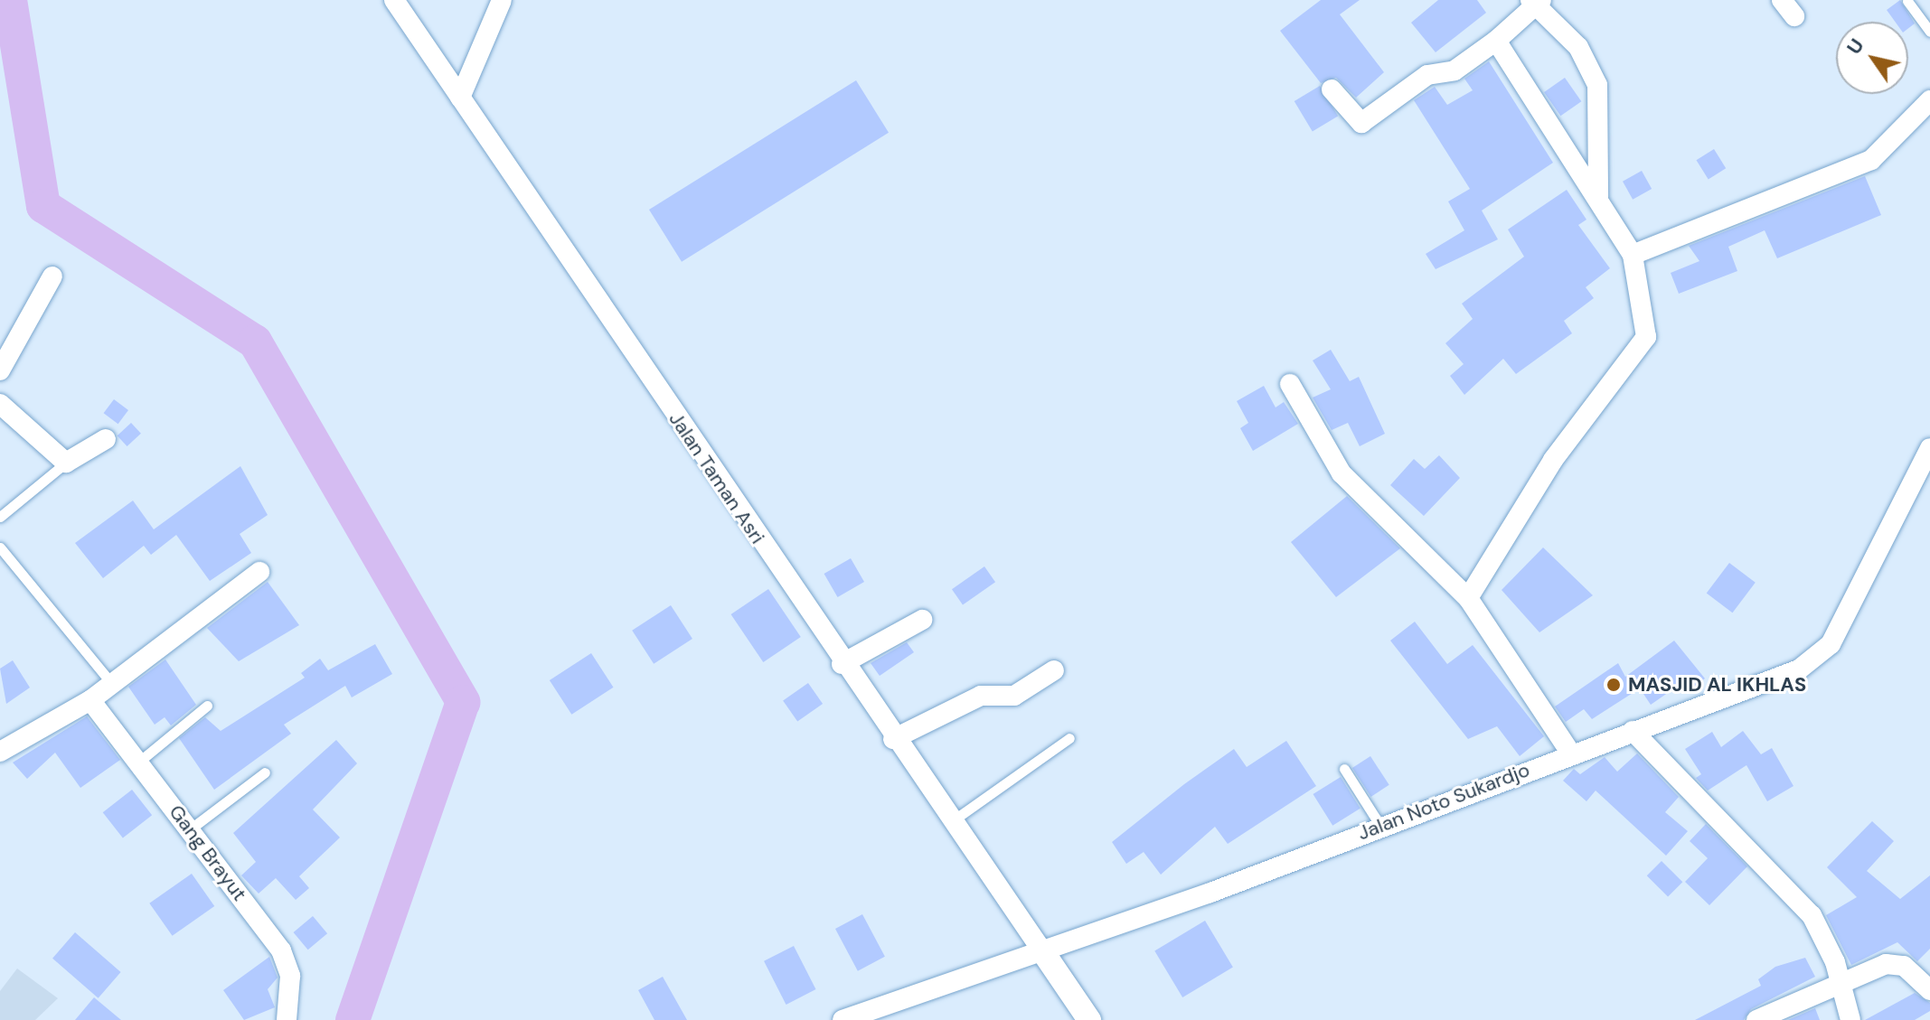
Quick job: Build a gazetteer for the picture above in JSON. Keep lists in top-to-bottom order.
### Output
{
  "streets": {
    "street": ["Jalan Taman Asri", "Jalan Noto Sukardjo", "Gang Brayut"]
  },
  "crossings": [
    ["Jalan Taman Asri", "Jalan Noto Sukardjo"]
  ],
  "places": ["MASJID AL IKHLAS"],
  "north": "top left"
}
